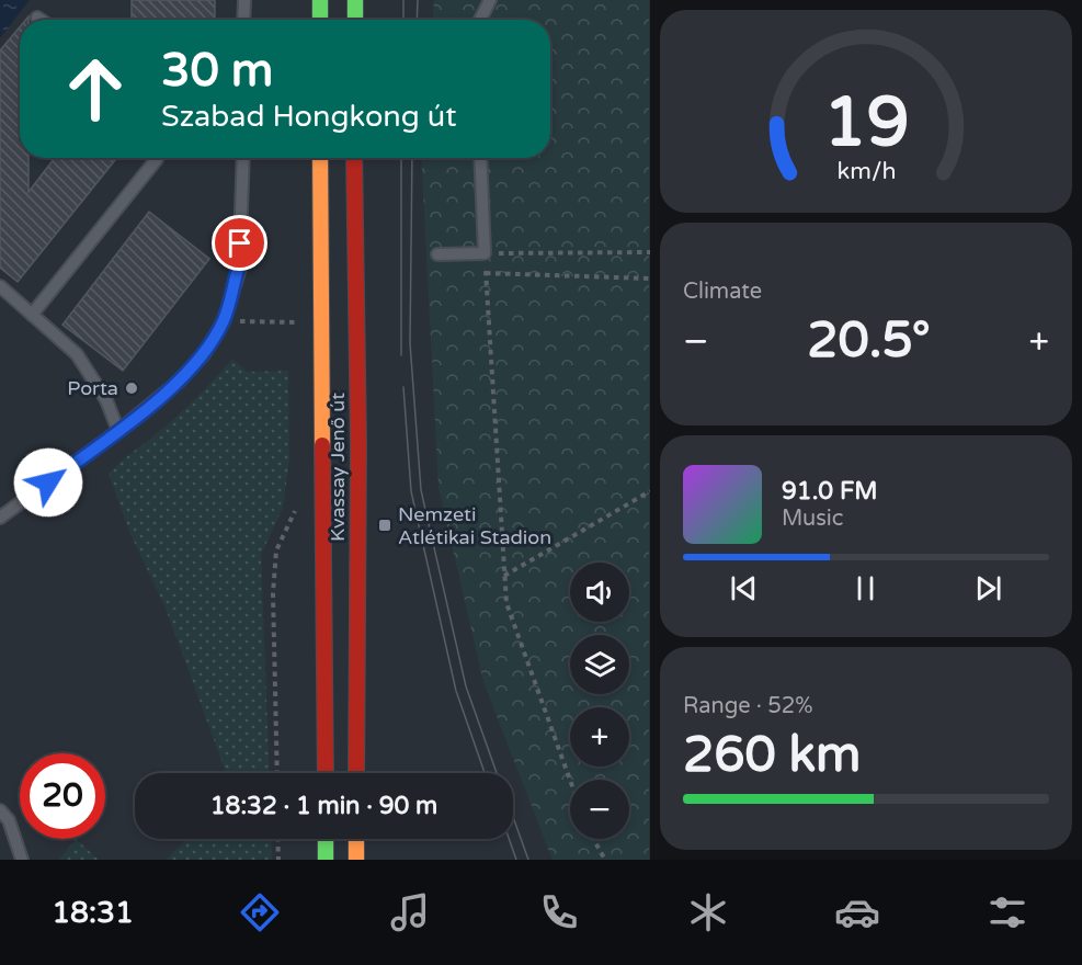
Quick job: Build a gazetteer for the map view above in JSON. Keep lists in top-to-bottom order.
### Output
{
  "streets": {
    "main road": ["Kvassay Jenő út"]
  },
  "places": {
    "other": ["Porta"],
    "transit": ["Nemzeti Atlétikai Stadion"]
  },
  "page": {
    "turn": ["30 m", "Szabad Hongkong út"],
    "tile": [
      "Climate",
      ["Range · 52%", "260 km"]
    ],
    "heat": ["−", "20.5°", "+"],
    "song": ["91.0 FM", "Music"],
    "map_buttons": ["+", "−"],
    "limit": "20",
    "trip": "18:32 · 1 min · 90 m",
    "tabs": "18:31",
    "gauge": ["19", "km/h"]
  }
}
